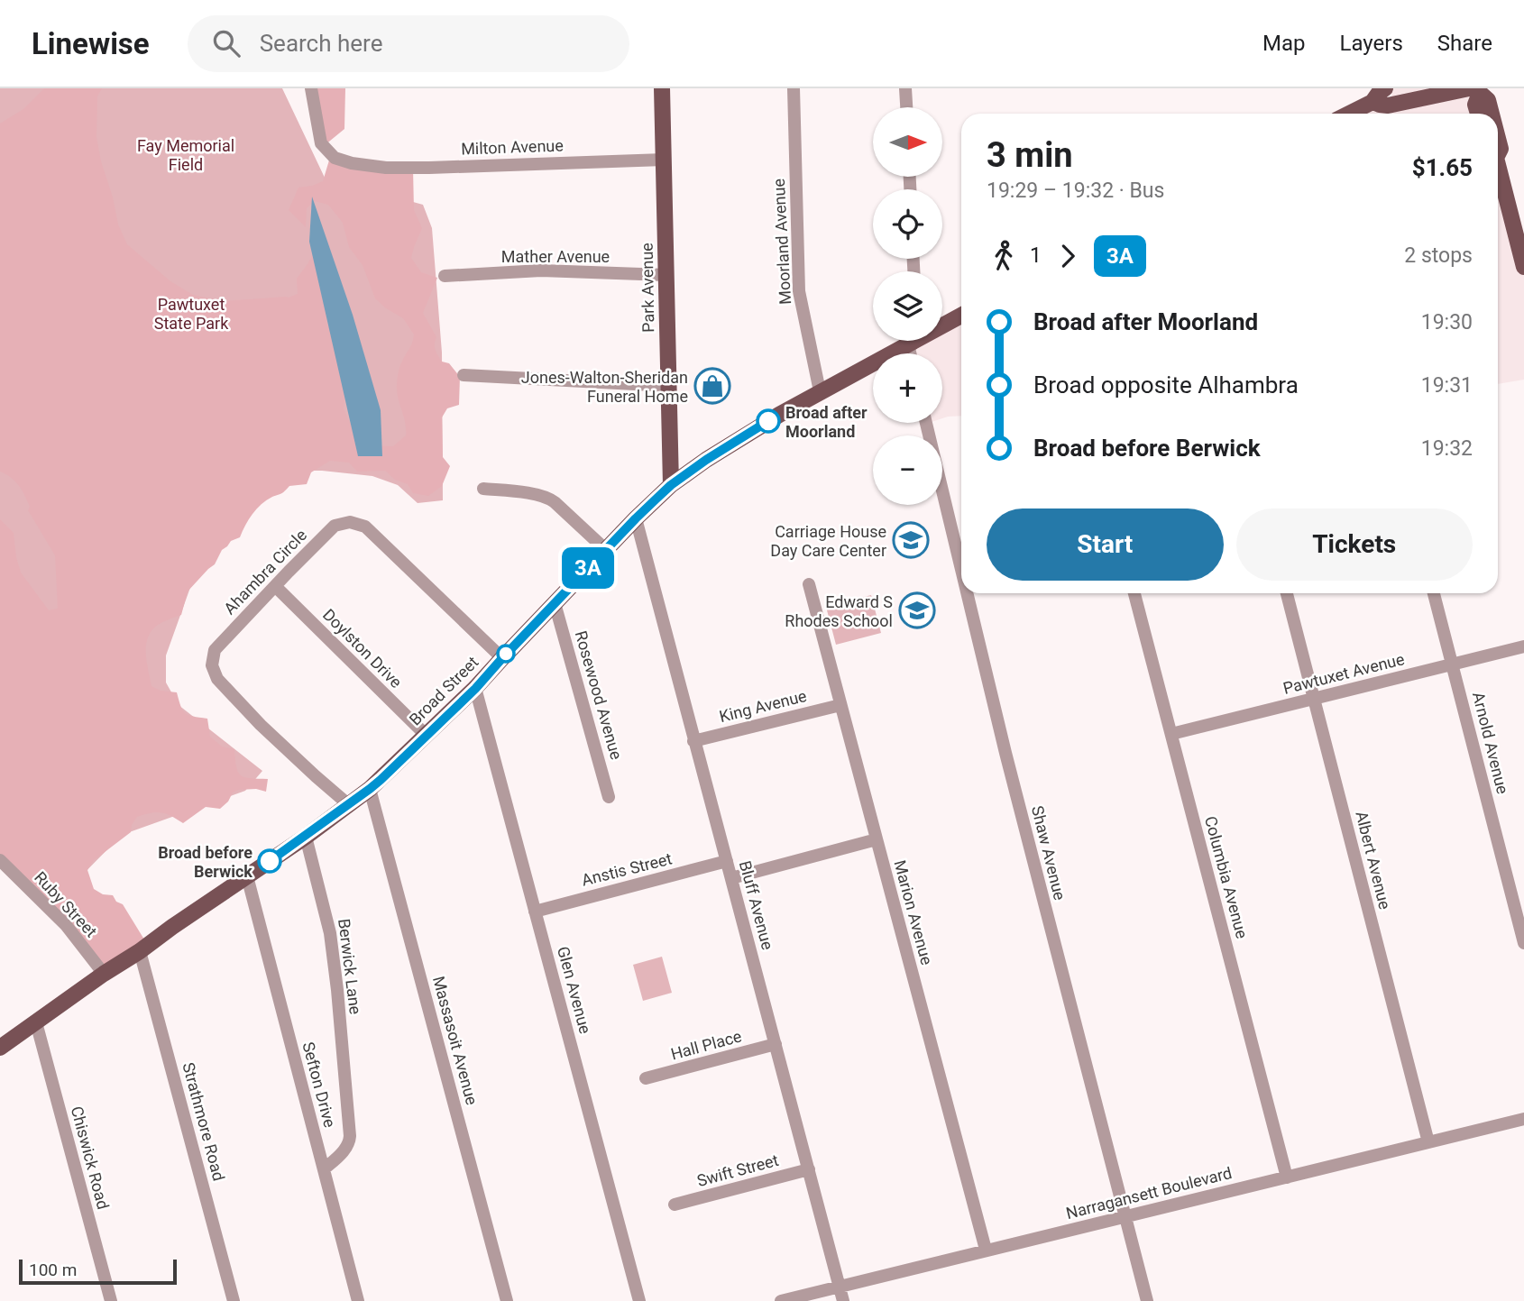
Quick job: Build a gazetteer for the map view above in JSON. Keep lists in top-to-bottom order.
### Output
{
  "streets": {
    "main road": ["Park Avenue", "Broad Street"],
    "street": [
      "Milton Avenue",
      "Moorland Avenue",
      "Mather Avenue",
      "Ahambra Circle",
      "Doylston Drive",
      "Pawtuxet Avenue",
      "Rosewood Avenue",
      "King Avenue",
      "Arnold Avenue",
      "Shaw Avenue",
      "Albert Avenue",
      "Anstis Street",
      "Columbia Avenue",
      "Ruby Street",
      "Bluff Avenue",
      "Marion Avenue",
      "Berwick Lane",
      "Glen Avenue",
      "Massasoit Avenue",
      "Hall Place",
      "Sefton Drive",
      "Strathmore Road",
      "Chiswick Road",
      "Swift Street",
      "Narragansett Boulevard"
    ]
  },
  "crossings": [
    ["Milton Avenue", "Park Avenue"],
    ["Moorland Avenue", "Broad Street"],
    ["Mather Avenue", "Park Avenue"],
    ["Park Avenue", "Broad Street"],
    ["Ahambra Circle", "Doylston Drive"],
    ["Ahambra Circle", "Broad Street"],
    ["Doylston Drive", "Broad Street"],
    ["Pawtuxet Avenue", "Arnold Avenue"],
    ["Pawtuxet Avenue", "Albert Avenue"],
    ["Pawtuxet Avenue", "Columbia Avenue"],
    ["Broad Street", "Rosewood Avenue"],
    ["Broad Street", "Ruby Street"],
    ["Broad Street", "Bluff Avenue"],
    ["Broad Street", "Berwick Lane"],
    ["Broad Street", "Glen Avenue"],
    ["Broad Street", "Massasoit Avenue"],
    ["Broad Street", "Sefton Drive"],
    ["Broad Street", "Strathmore Road"],
    ["Broad Street", "Chiswick Road"],
    ["King Avenue", "Bluff Avenue"],
    ["King Avenue", "Marion Avenue"],
    ["Shaw Avenue", "Narragansett Boulevard"],
    ["Albert Avenue", "Narragansett Boulevard"],
    ["Anstis Street", "Bluff Avenue"],
    ["Anstis Street", "Glen Avenue"],
    ["Columbia Avenue", "Narragansett Boulevard"],
    ["Bluff Avenue", "Hall Place"],
    ["Bluff Avenue", "Swift Street"],
    ["Bluff Avenue", "Narragansett Boulevard"],
    ["Marion Avenue", "Narragansett Boulevard"],
    ["Berwick Lane", "Sefton Drive"]
  ],
  "parks": ["Fay Memorial Field", "Pawtuxet State Park"],
  "places": {
    "shop": ["Jones-Walton-Sheridan Funeral Home"],
    "other": ["Broad after Moorland", "Broad before Berwick"],
    "school or university": ["Carriage House Day Care Center", "Edward S Rhodes School"]
  },
  "lines": ["bus line 3A"],
  "scale_bar": "100 m",
  "north": "right",
  "page": {
    "header": "Linewise",
    "search": "Search here",
    "nav": ["Map", "Layers", "Share"],
    "on_map": "3A",
    "map_buttons": ["+", "−"],
    "heading": ["3 min", "19:29 – 19:32 · Bus", "$1.65"],
    "legs": ["1", "3A", "2 stops"],
    "list": [
      {
        "name": "Broad after Moorland",
        "value": "19:30"
      },
      {
        "name": "Broad opposite Alhambra",
        "value": "19:31"
      },
      {
        "name": "Broad before Berwick",
        "value": "19:32"
      }
    ],
    "buttons": ["Start", "Tickets"],
    "scale": "100 m"
  }
}
